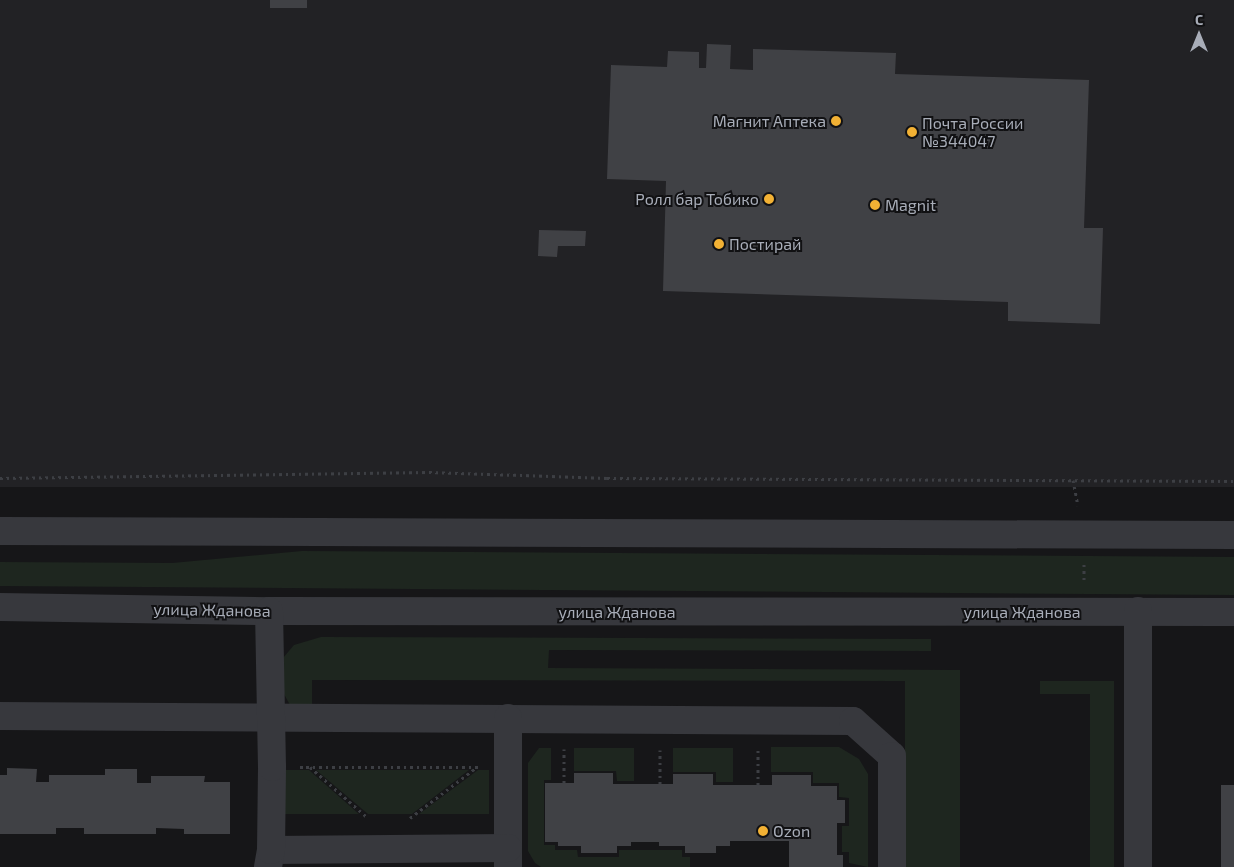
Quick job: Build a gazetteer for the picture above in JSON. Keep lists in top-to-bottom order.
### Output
{
  "streets": {
    "street": ["улица Жданова"]
  },
  "places": [
    "Магнит Аптека",
    "Почта России №344047",
    "Ролл бар Тобико",
    "Magnit",
    "Постирай",
    "Ozon"
  ],
  "north": "top"
}
